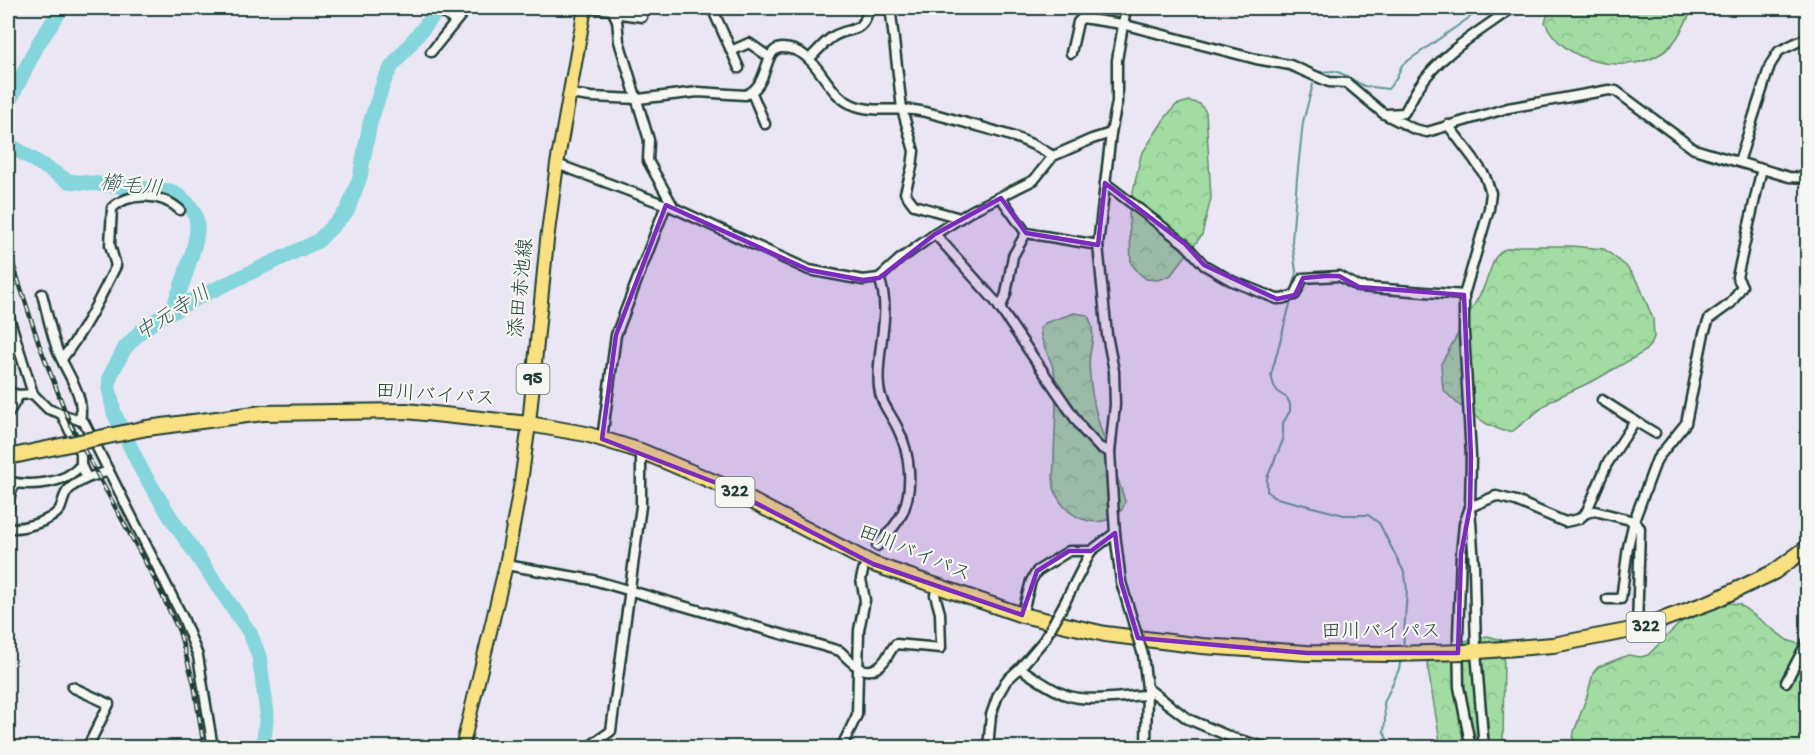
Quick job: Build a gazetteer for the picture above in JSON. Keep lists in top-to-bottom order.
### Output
{
  "streets": {
    "highway": ["田川バイパス", "322"],
    "main road": ["添田赤池線", "95"]
  },
  "crossings": [
    ["添田赤池線", "田川バイパス"]
  ],
  "water": ["櫛毛川", "中元寺川"]
}
